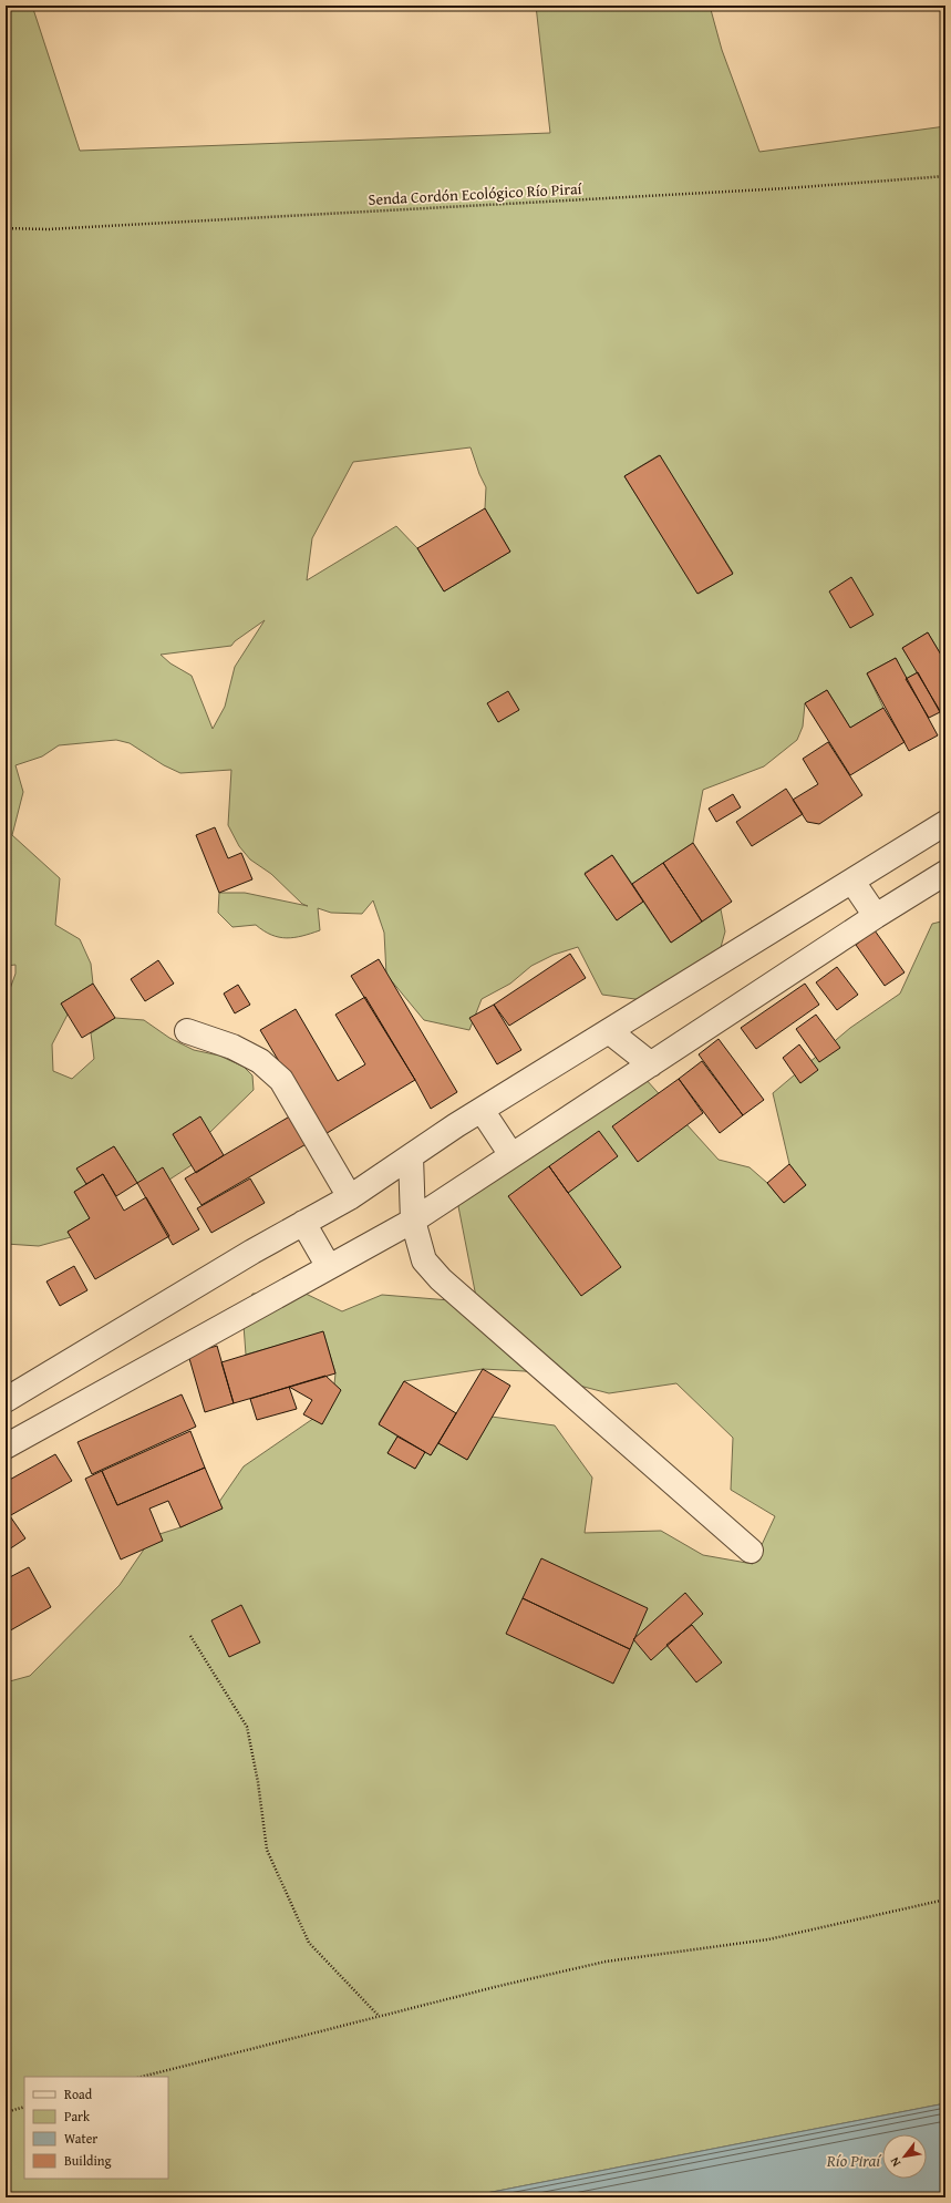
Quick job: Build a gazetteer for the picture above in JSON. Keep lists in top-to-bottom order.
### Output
{
  "streets": {
    "path": ["Senda Cordón Ecológico Río Piraí"]
  },
  "water": ["Río Piraí"],
  "legend": [
    "Road",
    "Park",
    "Water",
    "Building"
  ],
  "north": "bottom left"
}
